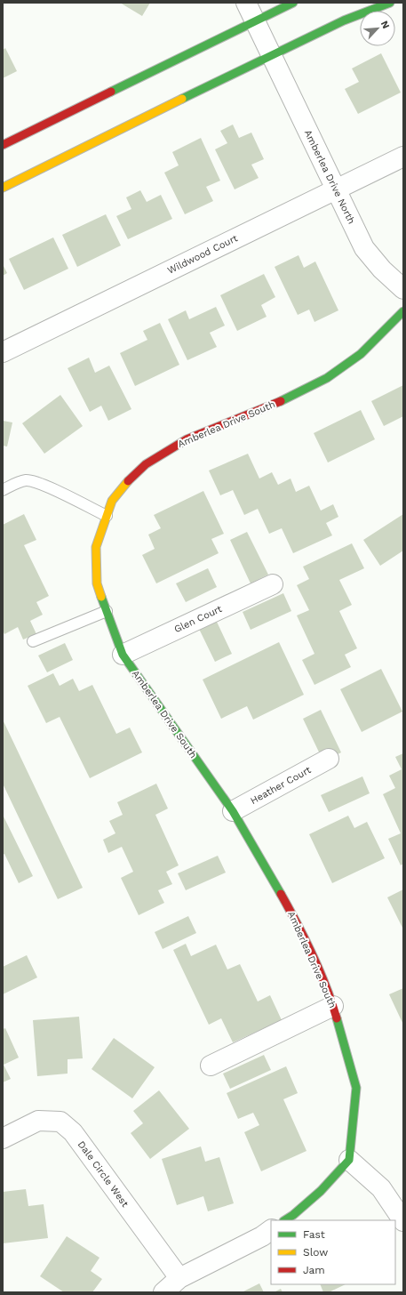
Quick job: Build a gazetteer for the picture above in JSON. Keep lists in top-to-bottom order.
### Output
{
  "streets": {
    "street": [
      "Amberlea Drive North",
      "Wildwood Court",
      "Amberlea Drive South",
      "Glen Court",
      "Heather Court",
      "Dale Circle West"
    ]
  },
  "crossings": [
    ["Amberlea Drive North", "Wildwood Court"],
    ["Amberlea Drive South", "Glen Court"],
    ["Amberlea Drive South", "Heather Court"]
  ],
  "legend": ["Fast", "Slow", "Jam"],
  "north": "top right"
}
